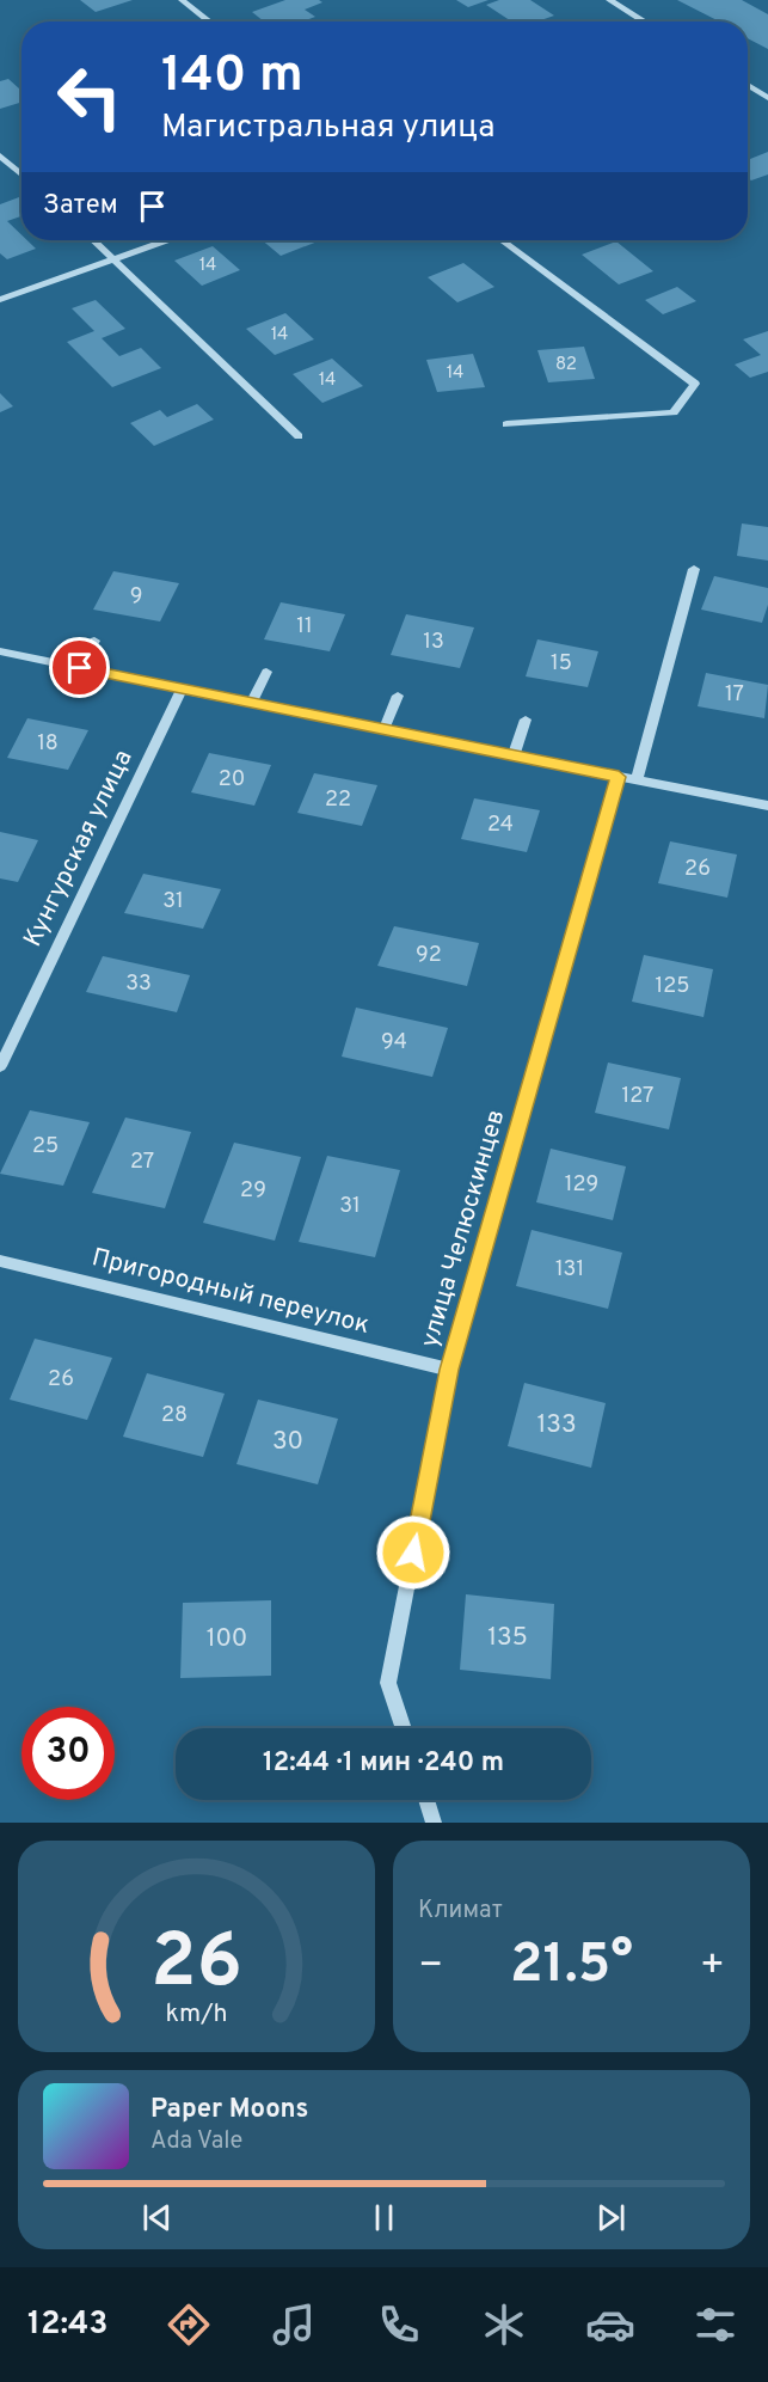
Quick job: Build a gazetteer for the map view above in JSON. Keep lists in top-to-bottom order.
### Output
{
  "streets": {
    "street": ["Кунгурская улица", "улица Челюскинцев", "Пригородный переулок"]
  },
  "crossings": [
    ["улица Челюскинцев", "Пригородный переулок"]
  ],
  "house_numbers": [
    "14",
    "14",
    "82",
    "14",
    "14",
    "9",
    "11",
    "13",
    "15",
    "17",
    "18",
    "20",
    "22",
    "24",
    "26",
    "31",
    "92",
    "33",
    "125",
    "94",
    "127",
    "25",
    "27",
    "129",
    "29",
    "31",
    "131",
    "26",
    "28",
    "133",
    "30",
    "135",
    "100"
  ],
  "page": {
    "turn": ["140 m", "Магистральная улица"],
    "then": "Затем",
    "limit": "30",
    "trip": "12:44 · 1 мин · 240 m",
    "tile": "Климат",
    "heat": ["−", "21.5°", "+"],
    "song": ["Paper Moons", "Ada Vale"],
    "tabs": "12:43",
    "gauge": ["26", "km/h"]
  }
}
